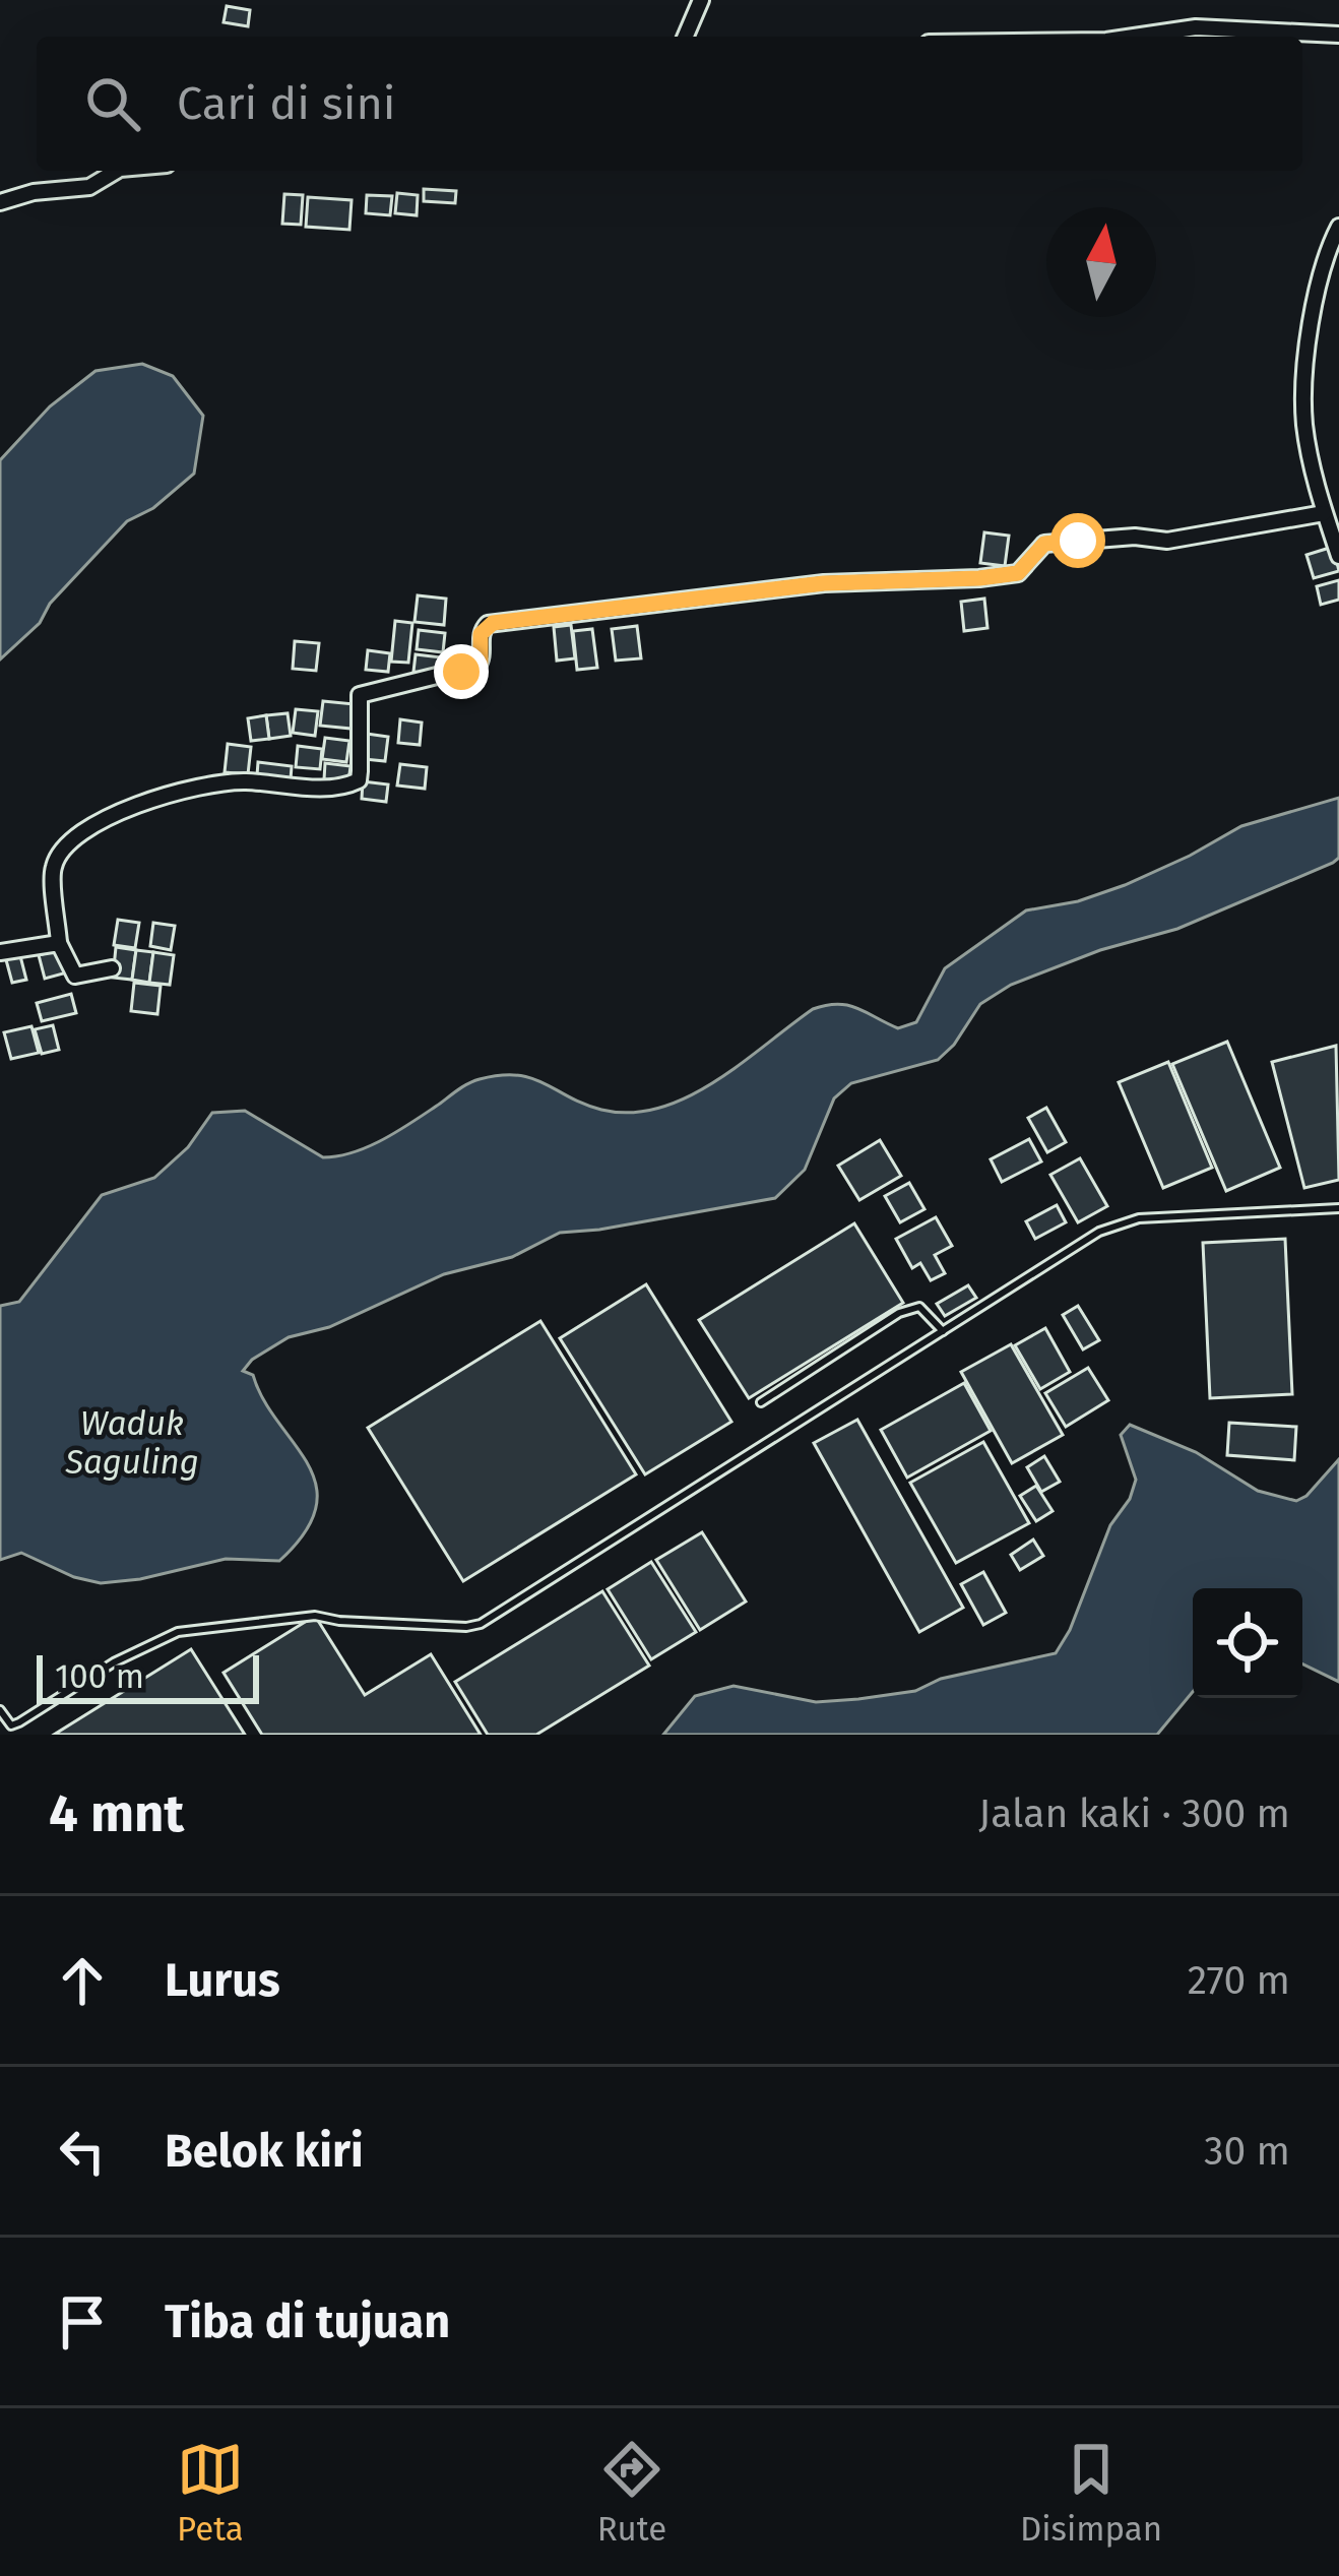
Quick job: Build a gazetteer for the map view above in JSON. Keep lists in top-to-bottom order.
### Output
{
  "water": ["Waduk Saguling"],
  "scale_bar": "100 m",
  "north": "top",
  "page": {
    "search": "Cari di sini",
    "scale": "100 m",
    "heading": ["4 mnt", "Jalan kaki · 300 m"],
    "list": [
      ["Lurus", "270 m"],
      ["Belok kiri", "30 m"],
      "Tiba di tujuan"
    ],
    "nav": ["Peta", "Rute", "Disimpan"]
  }
}
